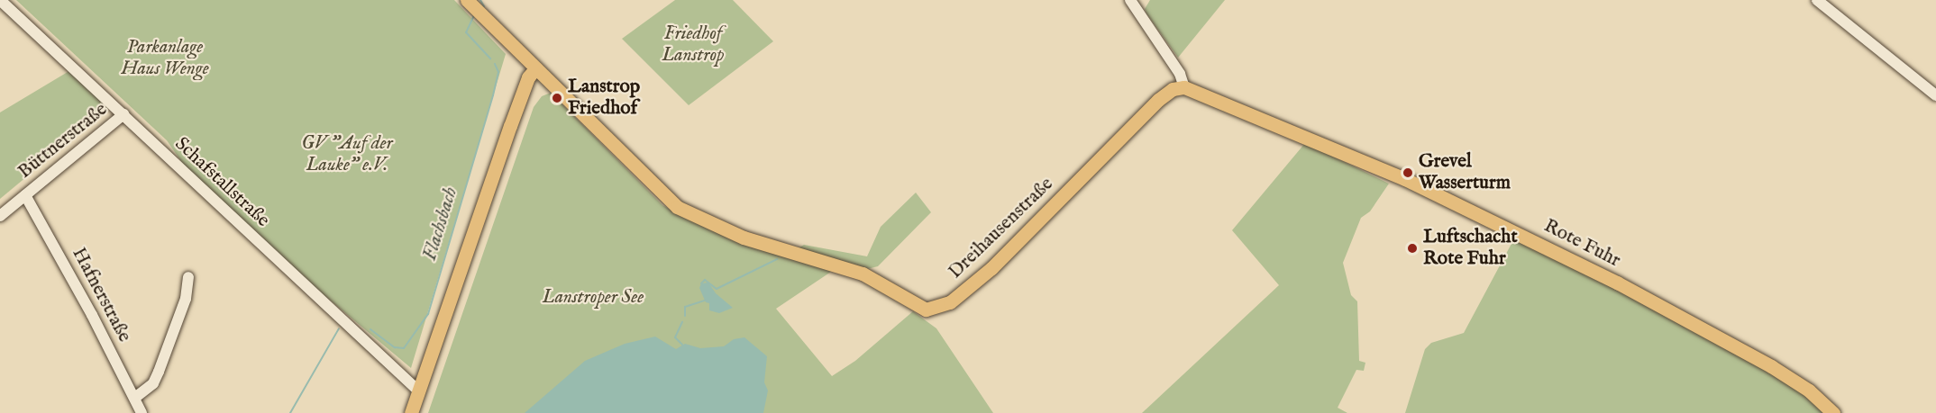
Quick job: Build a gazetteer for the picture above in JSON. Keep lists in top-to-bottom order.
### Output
{
  "streets": {
    "main road": ["Dreihausenstraße", "Rote Fuhr"],
    "street": ["Büttnerstraße", "Schafstallstraße", "Hafnerstraße"]
  },
  "crossings": [
    ["Büttnerstraße", "Schafstallstraße"],
    ["Büttnerstraße", "Hafnerstraße"],
    ["Dreihausenstraße", "Rote Fuhr"]
  ],
  "water": ["Flachsbach"],
  "parks": [
    "Friedhof Lanstrop",
    "Parkanlage Haus Wenge",
    "GV \"Auf der Lauke\" e.V.",
    "Lanstroper See"
  ],
  "places": ["Lanstrop Friedhof", "Grevel Wasserturm", "Luftschacht Rote Fuhr"]
}
